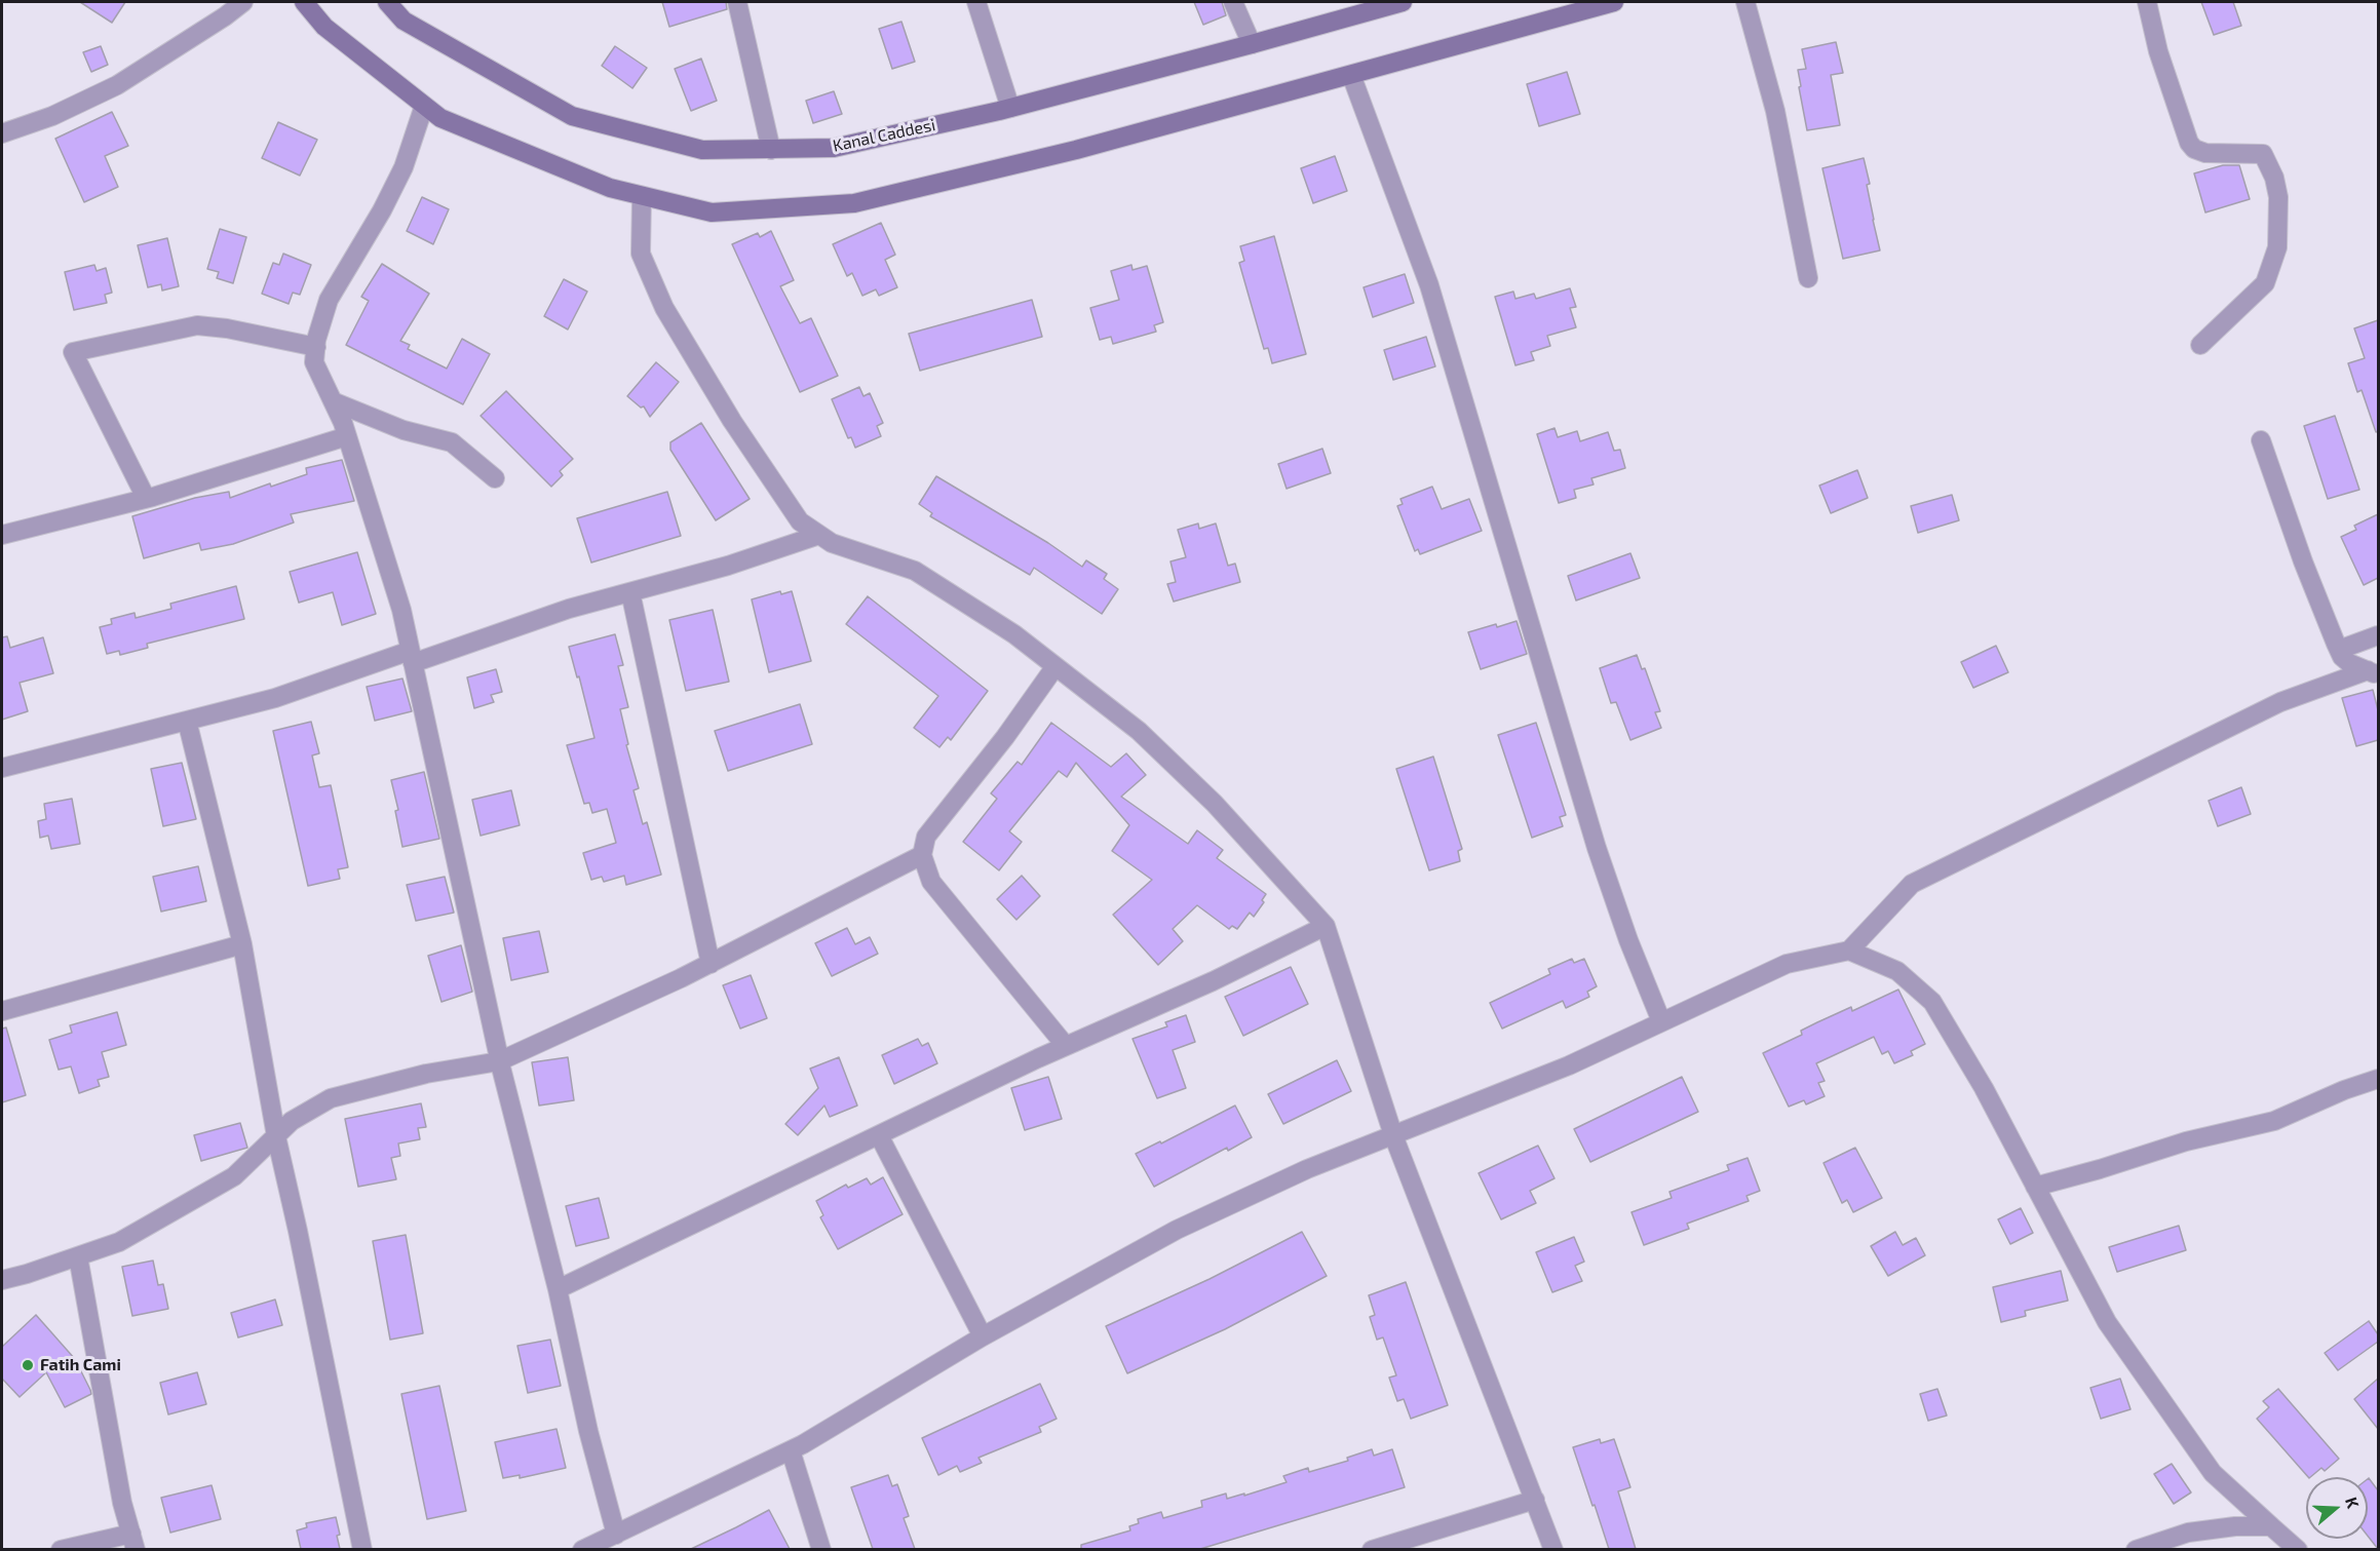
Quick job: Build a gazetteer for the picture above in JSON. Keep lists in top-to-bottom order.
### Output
{
  "streets": {
    "main road": ["Kanal Caddesi"]
  },
  "places": ["Fatih Cami"],
  "north": "right"
}
